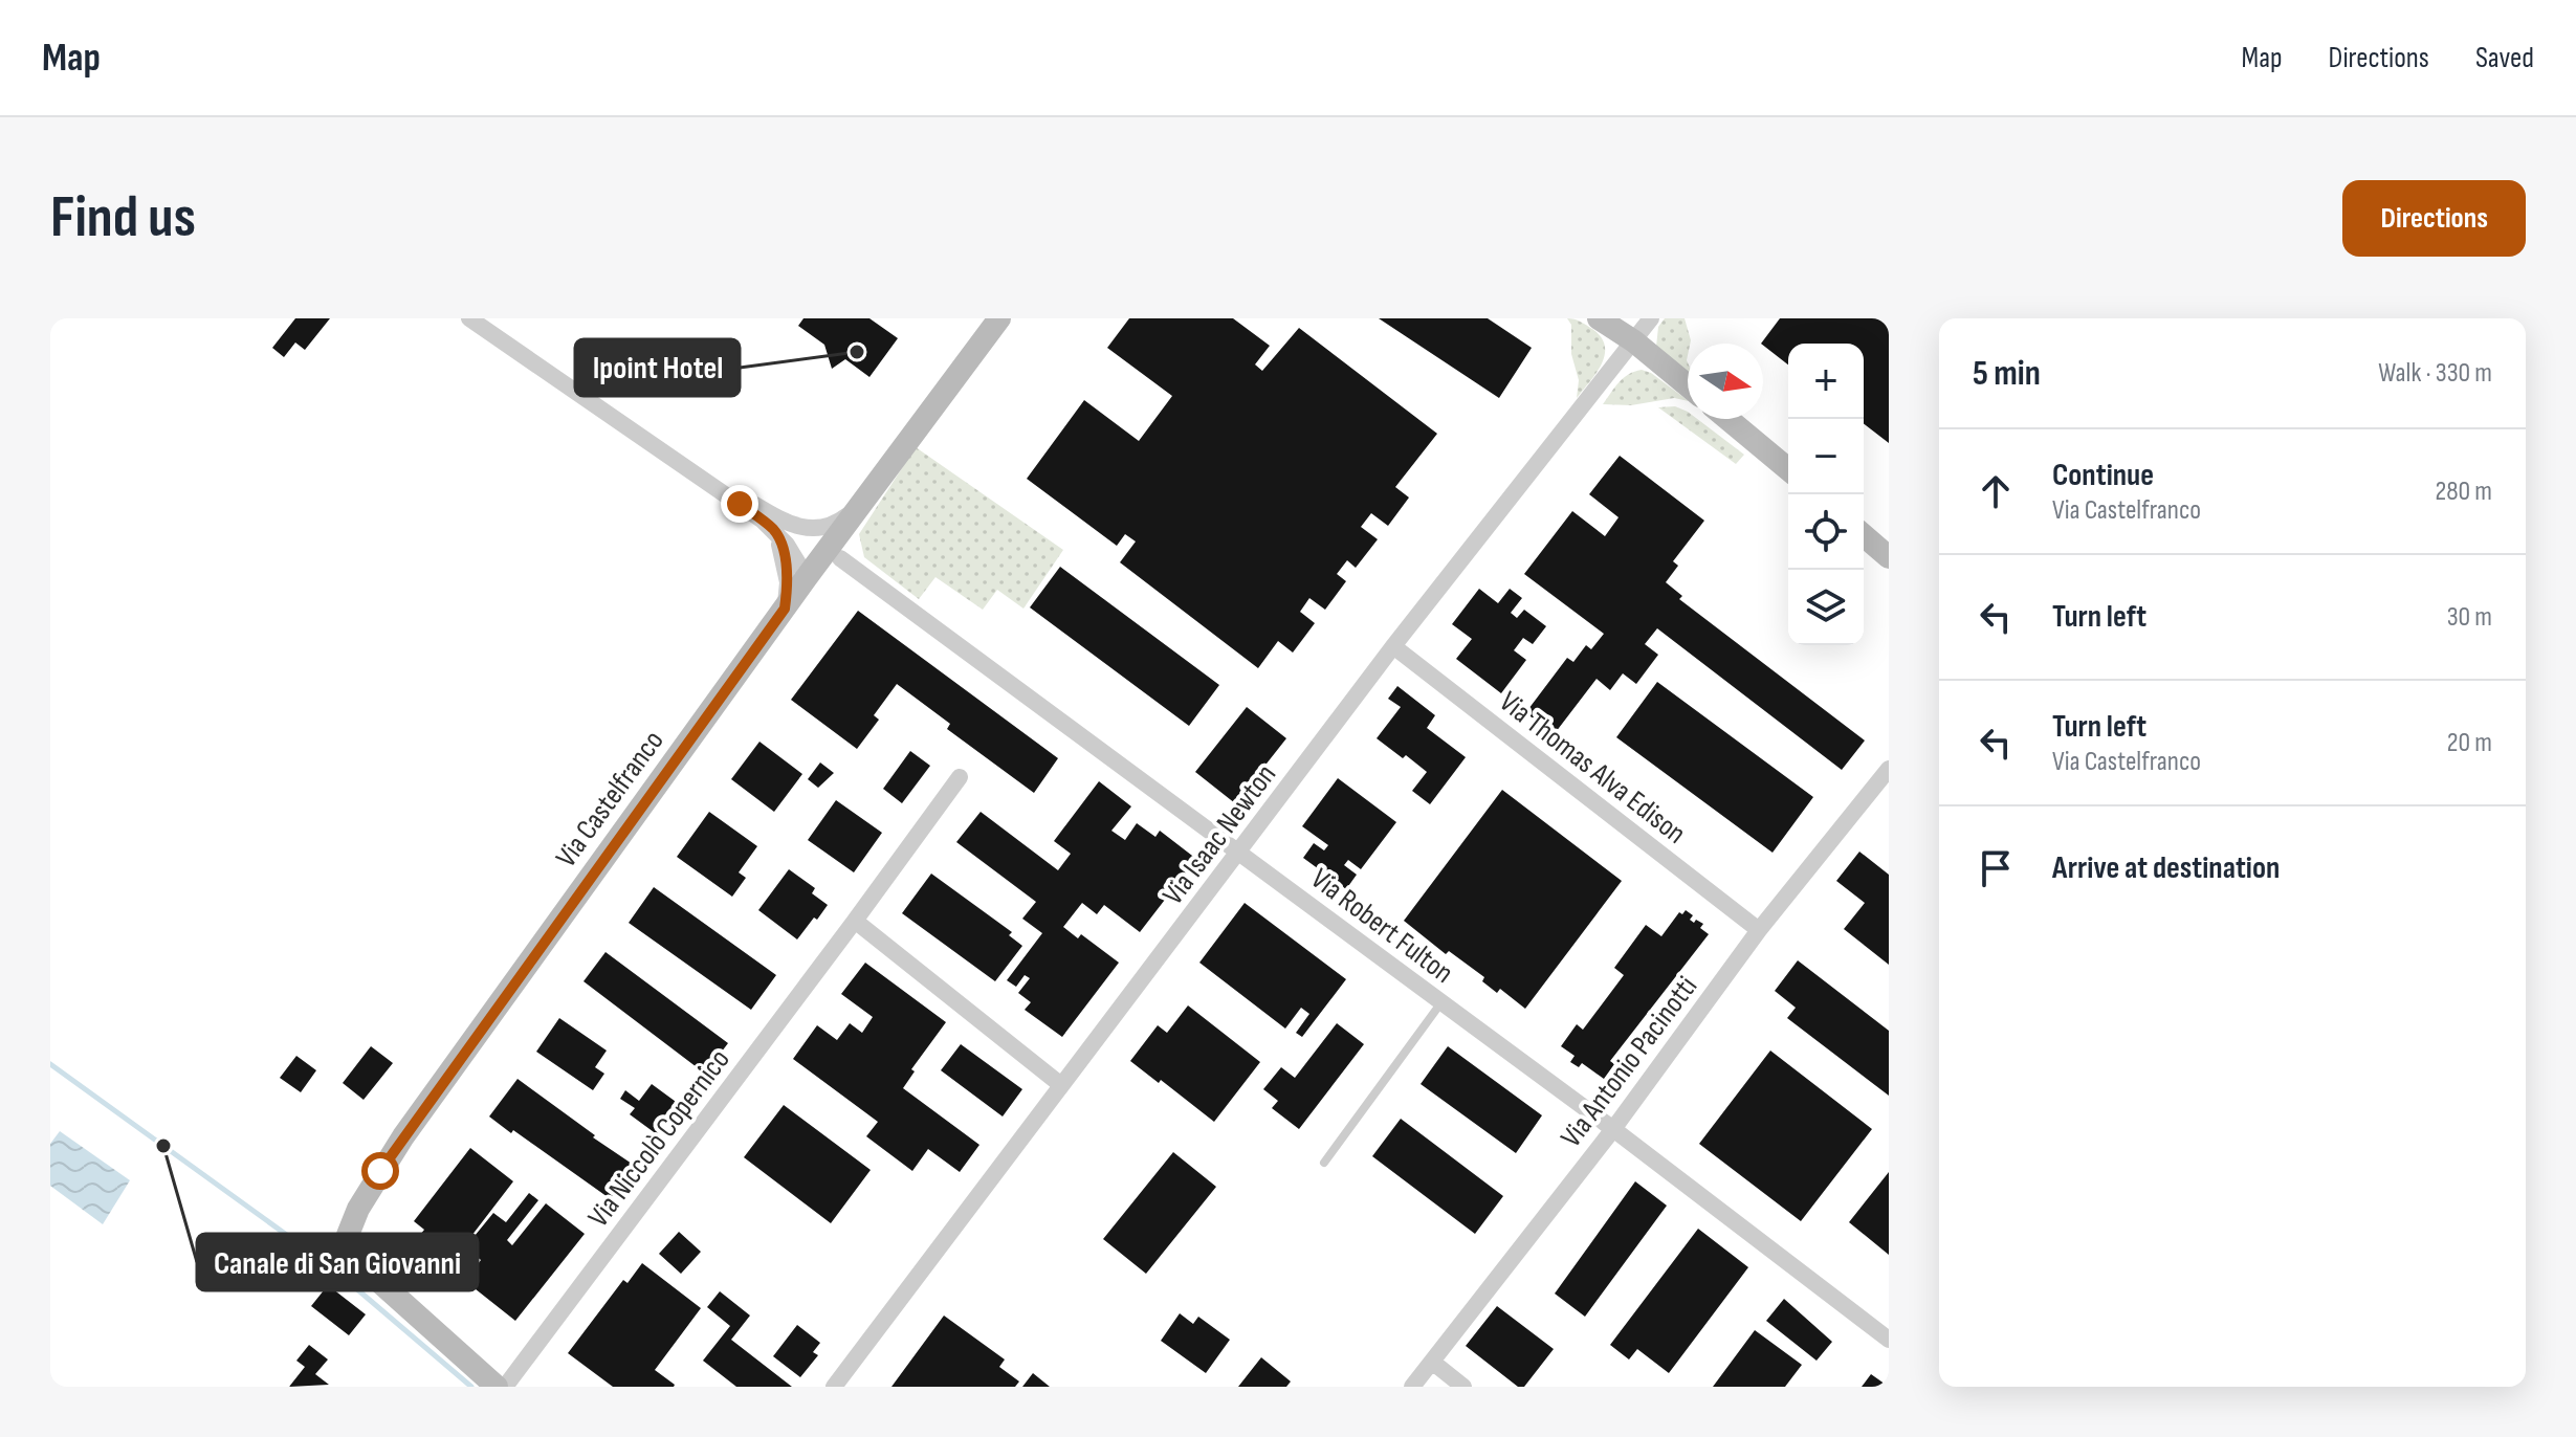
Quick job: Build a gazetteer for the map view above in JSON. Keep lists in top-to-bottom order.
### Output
{
  "streets": {
    "street": [
      "Via Thomas Alva Edison",
      "Via Castelfranco",
      "Via Isaac Newton",
      "Via Robert Fulton",
      "Via Antonio Pacinotti",
      "Via Niccolò Copernico"
    ]
  },
  "crossings": [
    ["Via Thomas Alva Edison", "Via Isaac Newton"],
    ["Via Thomas Alva Edison", "Via Antonio Pacinotti"],
    ["Via Isaac Newton", "Via Robert Fulton"],
    ["Via Robert Fulton", "Via Antonio Pacinotti"]
  ],
  "places": ["Ipoint Hotel", "Canale di San Giovanni"],
  "north": "right",
  "page": {
    "header": "Map",
    "nav": ["Map", "Directions", "Saved"],
    "buttons": "Directions",
    "title": "Find us",
    "heading": ["5 min", "Walk · 330 m"],
    "map_buttons": ["+", "−"],
    "list": [
      ["Continue", "Via Castelfranco", "280 m"],
      ["Turn left", "30 m"],
      ["Turn left", "Via Castelfranco", "20 m"],
      "Arrive at destination"
    ]
  }
}
